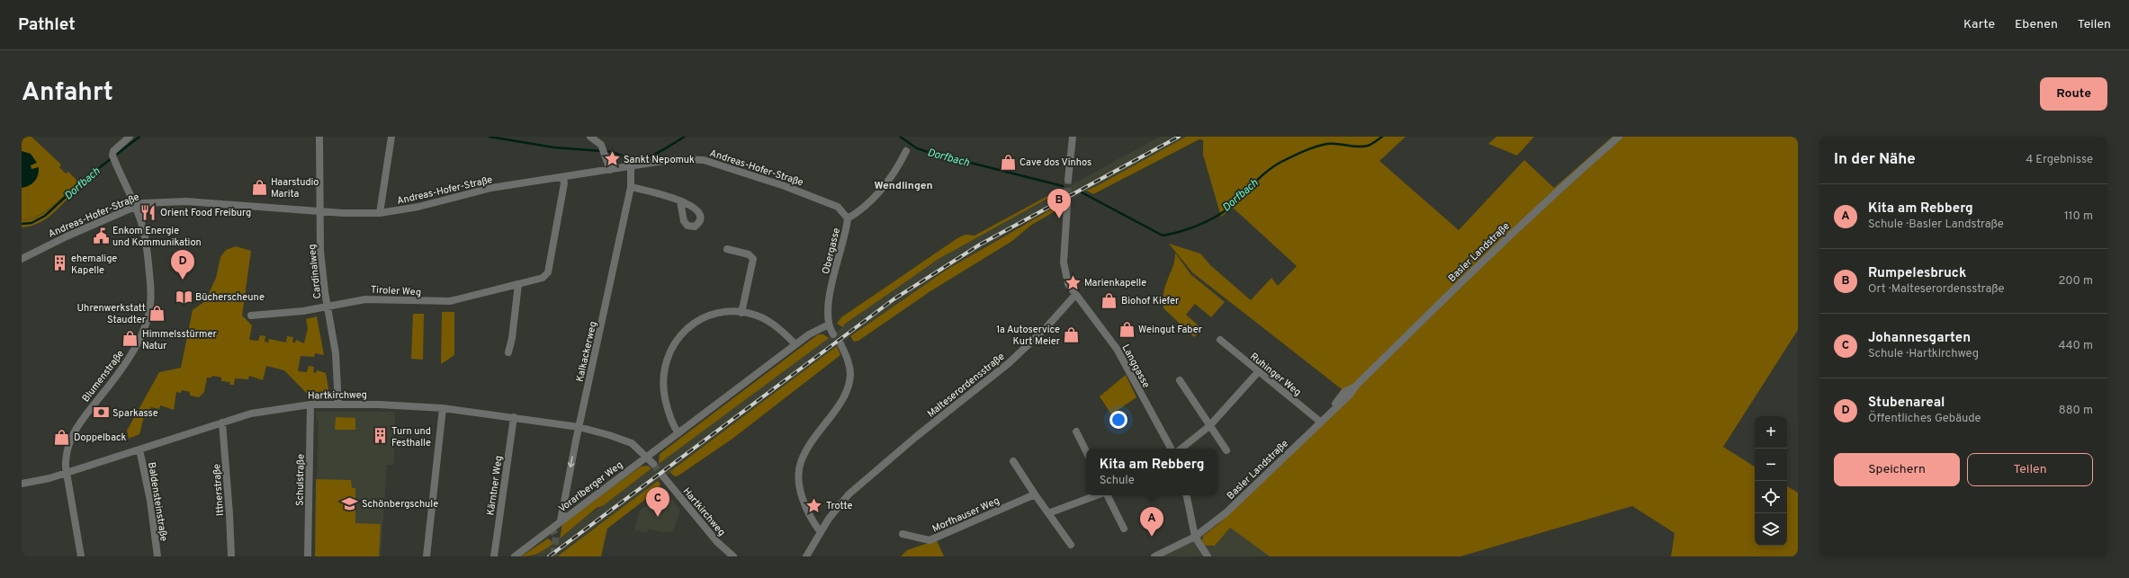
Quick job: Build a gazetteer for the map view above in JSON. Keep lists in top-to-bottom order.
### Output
{
  "streets": {
    "street": [
      "Andreas-Hofer-Straße",
      "Obergasse",
      "Basler Landstraße",
      "Cardinalweg",
      "Tiroler Weg",
      "Kalkackerweg",
      "Langgasse",
      "Ruhinger Weg",
      "Blumenstraße",
      "Malteserordensstraße",
      "Hartkirchweg",
      "Schulstraße",
      "Kärntner Weg",
      "Vorarlberger Weg",
      "Ittnerstraße",
      "Baldensteinstraße",
      "Morfhauser Weg"
    ]
  },
  "crossings": [
    ["Andreas-Hofer-Straße", "Obergasse"],
    ["Andreas-Hofer-Straße", "Cardinalweg"],
    ["Andreas-Hofer-Straße", "Tiroler Weg"],
    ["Andreas-Hofer-Straße", "Kalkackerweg"],
    ["Andreas-Hofer-Straße", "Blumenstraße"],
    ["Obergasse", "Vorarlberger Weg"],
    ["Basler Landstraße", "Ruhinger Weg"],
    ["Cardinalweg", "Tiroler Weg"],
    ["Cardinalweg", "Hartkirchweg"],
    ["Kalkackerweg", "Hartkirchweg"],
    ["Kalkackerweg", "Vorarlberger Weg"],
    ["Langgasse", "Malteserordensstraße"],
    ["Blumenstraße", "Hartkirchweg"],
    ["Hartkirchweg", "Schulstraße"],
    ["Hartkirchweg", "Kärntner Weg"],
    ["Hartkirchweg", "Vorarlberger Weg"],
    ["Hartkirchweg", "Ittnerstraße"],
    ["Hartkirchweg", "Baldensteinstraße"]
  ],
  "districts": ["Wendlingen"],
  "water": ["Dorfbach"],
  "places": {
    "place": ["Sankt Nepomuk", "Marienkapelle", "Trotte"],
    "shop": [
      "Cave dos Vinhos",
      "Haarstudio Marita",
      "Biohof Kiefer",
      "Uhrenwerkstatt Staudter",
      "Weingut Faber",
      "1a Autoservice Kurt Meier",
      "Himmelsstürmer Natur",
      "Doppelback"
    ],
    "restaurant": ["Orient Food Freiburg"],
    "public building": ["Enkom Energie und Kommunikation"],
    "building": ["ehemalige Kapelle", "Turn und Festhalle"],
    "library": ["Bücherscheune"],
    "bank": ["Sparkasse"],
    "school or university": ["Schönbergschule"]
  },
  "page": {
    "header": "Pathlet",
    "nav": ["Karte", "Ebenen", "Teilen"],
    "title": "Anfahrt",
    "buttons": [
      "Route",
      ["Speichern", "Teilen"]
    ],
    "heading": ["In der Nähe", "4 Ergebnisse"],
    "list": [
      {
        "mark": "A",
        "name": "Kita am Rebberg",
        "note": "Schule · Basler Landstraße",
        "value": "110 m"
      },
      {
        "mark": "B",
        "name": "Rumpelesbruck",
        "note": "Ort · Malteserordensstraße",
        "value": "200 m"
      },
      {
        "mark": "C",
        "name": "Johannesgarten",
        "note": "Schule · Hartkirchweg",
        "value": "440 m"
      },
      {
        "mark": "D",
        "name": "Stubenareal",
        "note": "Öffentliches Gebäude",
        "value": "880 m"
      }
    ],
    "pins": [
      "B",
      "D",
      "C",
      "A"
    ],
    "map_buttons": ["+", "−"],
    "popup": ["Kita am Rebberg", "Schule"]
  }
}
